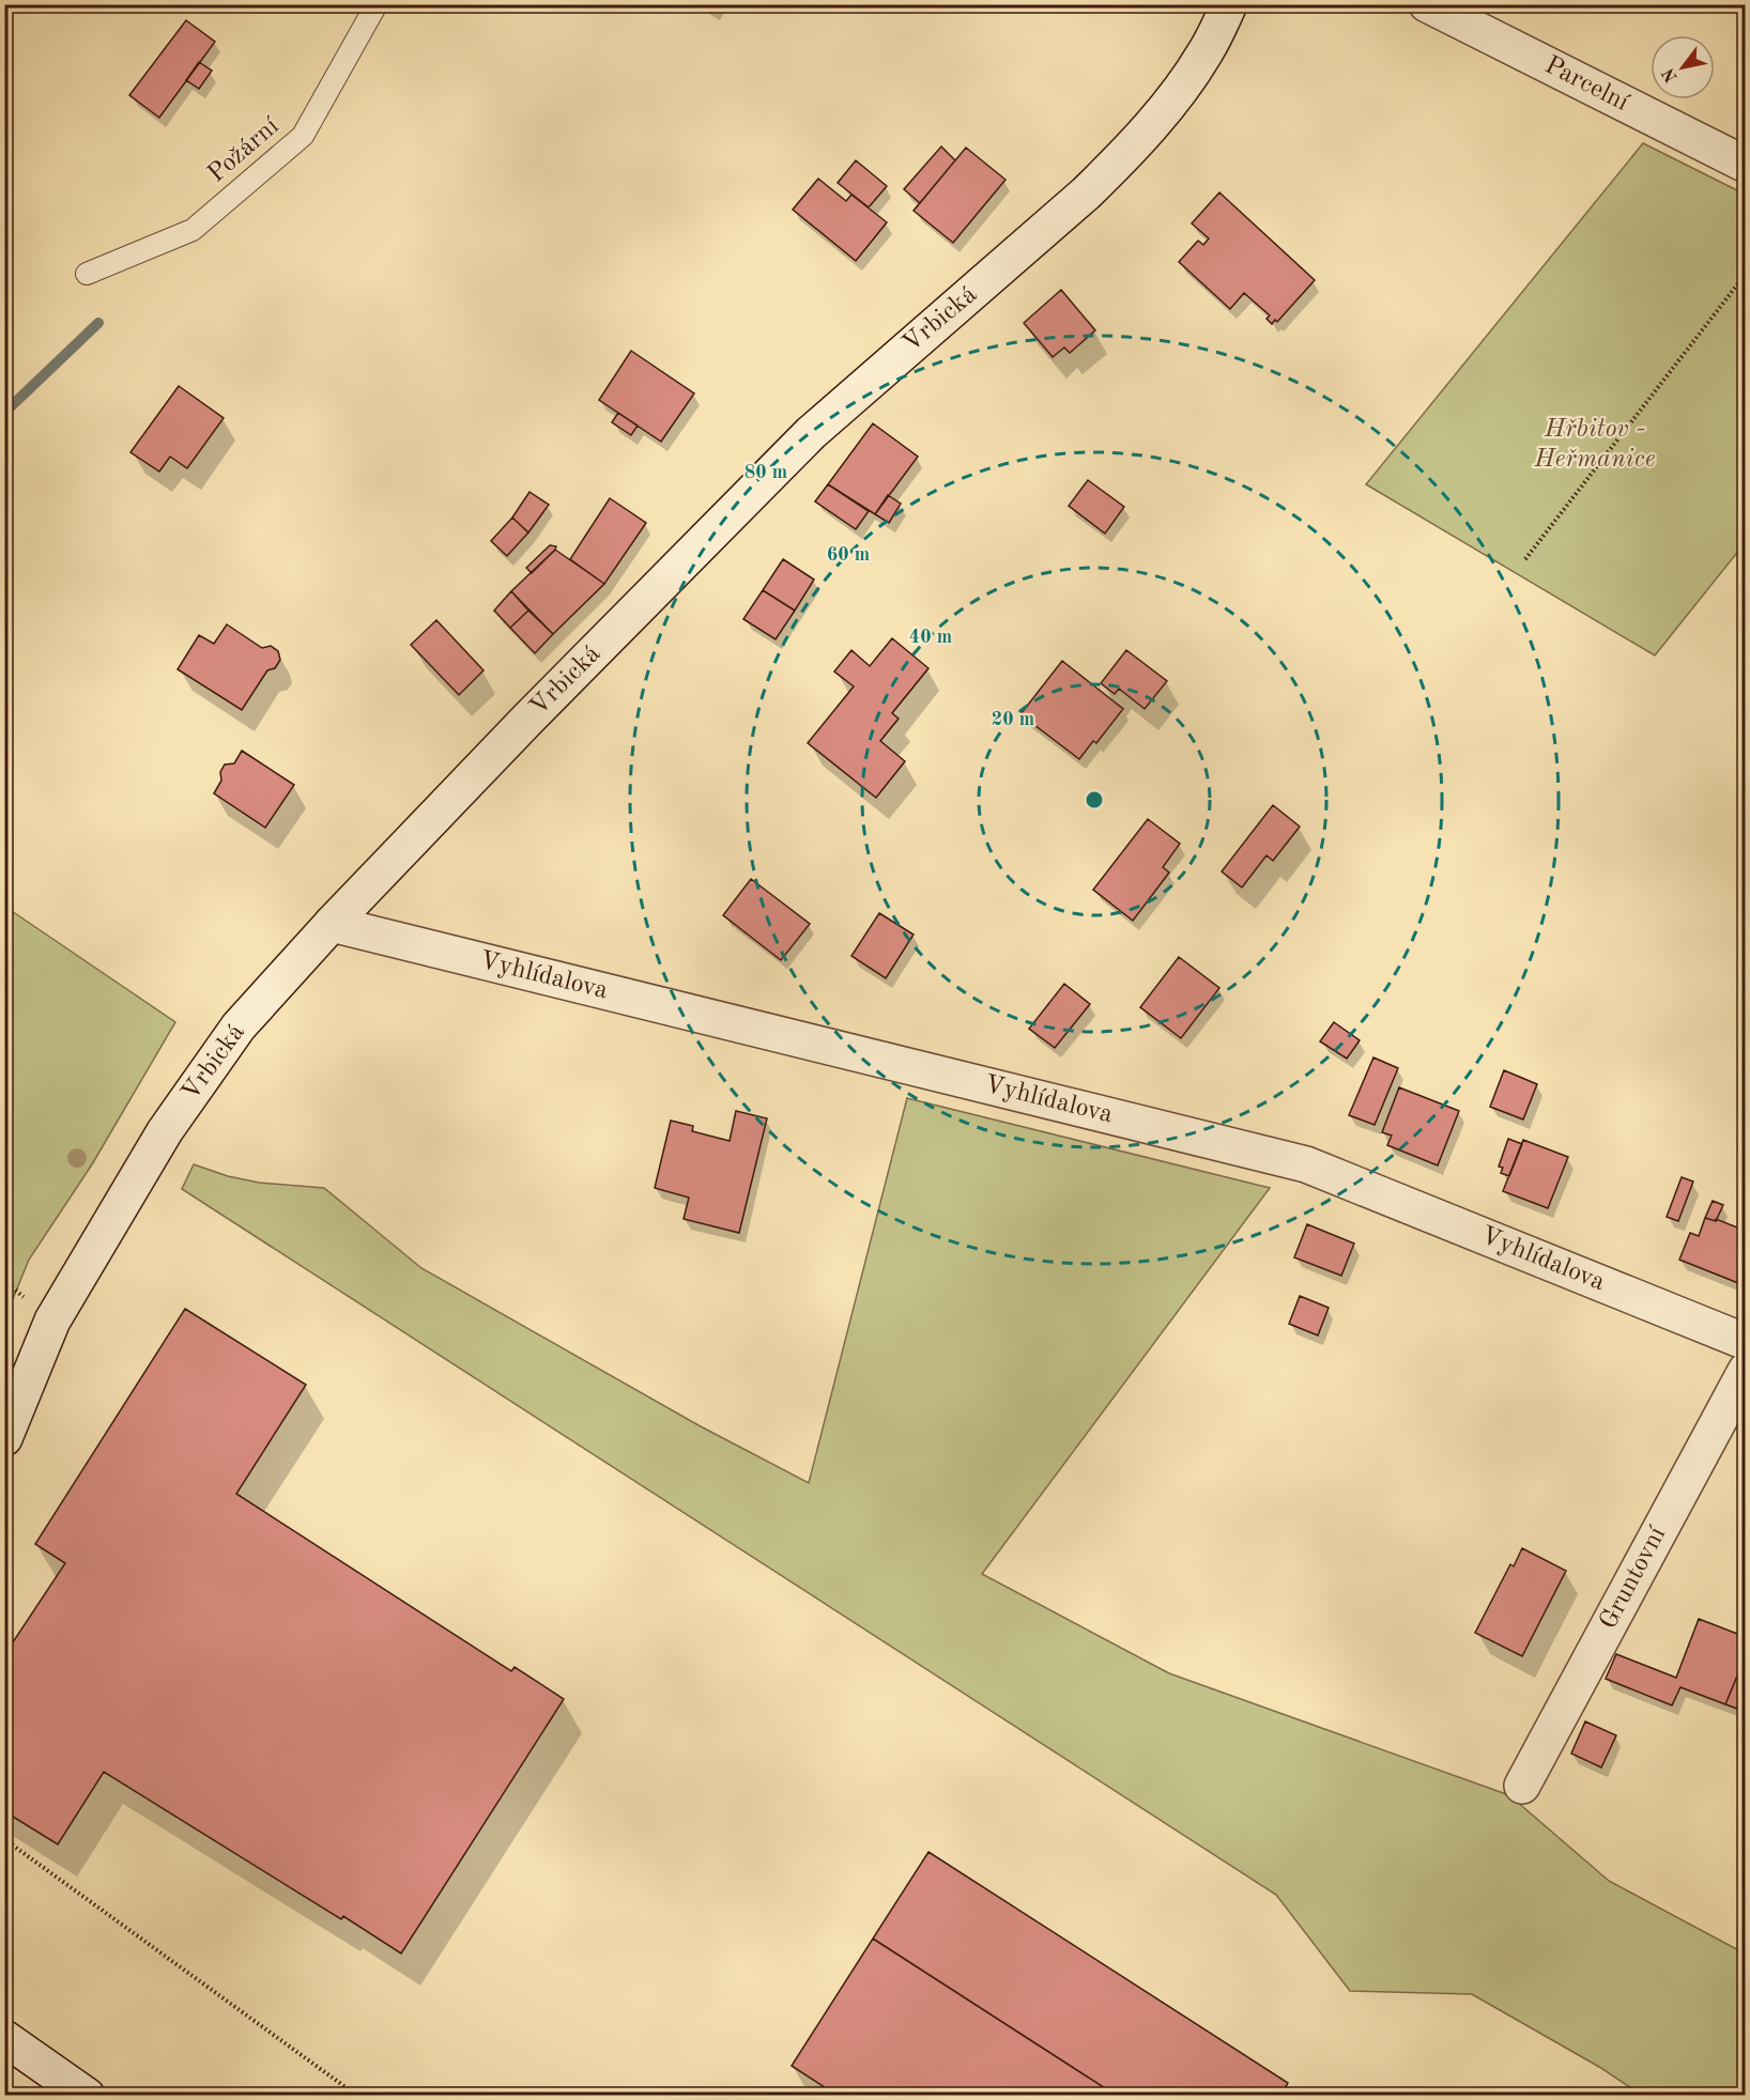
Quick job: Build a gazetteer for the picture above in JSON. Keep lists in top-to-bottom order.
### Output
{
  "streets": {
    "street": [
      "Parcelní",
      "Vrbická",
      "Vyhlídalova",
      "Gruntovní"
    ],
    "lane": ["Požární"]
  },
  "crossings": [
    ["Vrbická", "Vyhlídalova"]
  ],
  "parks": ["Hřbitov - Heřmanice"],
  "north": "bottom left",
  "rings": [
    "80 m",
    "60 m",
    "40 m",
    "20 m"
  ]
}
